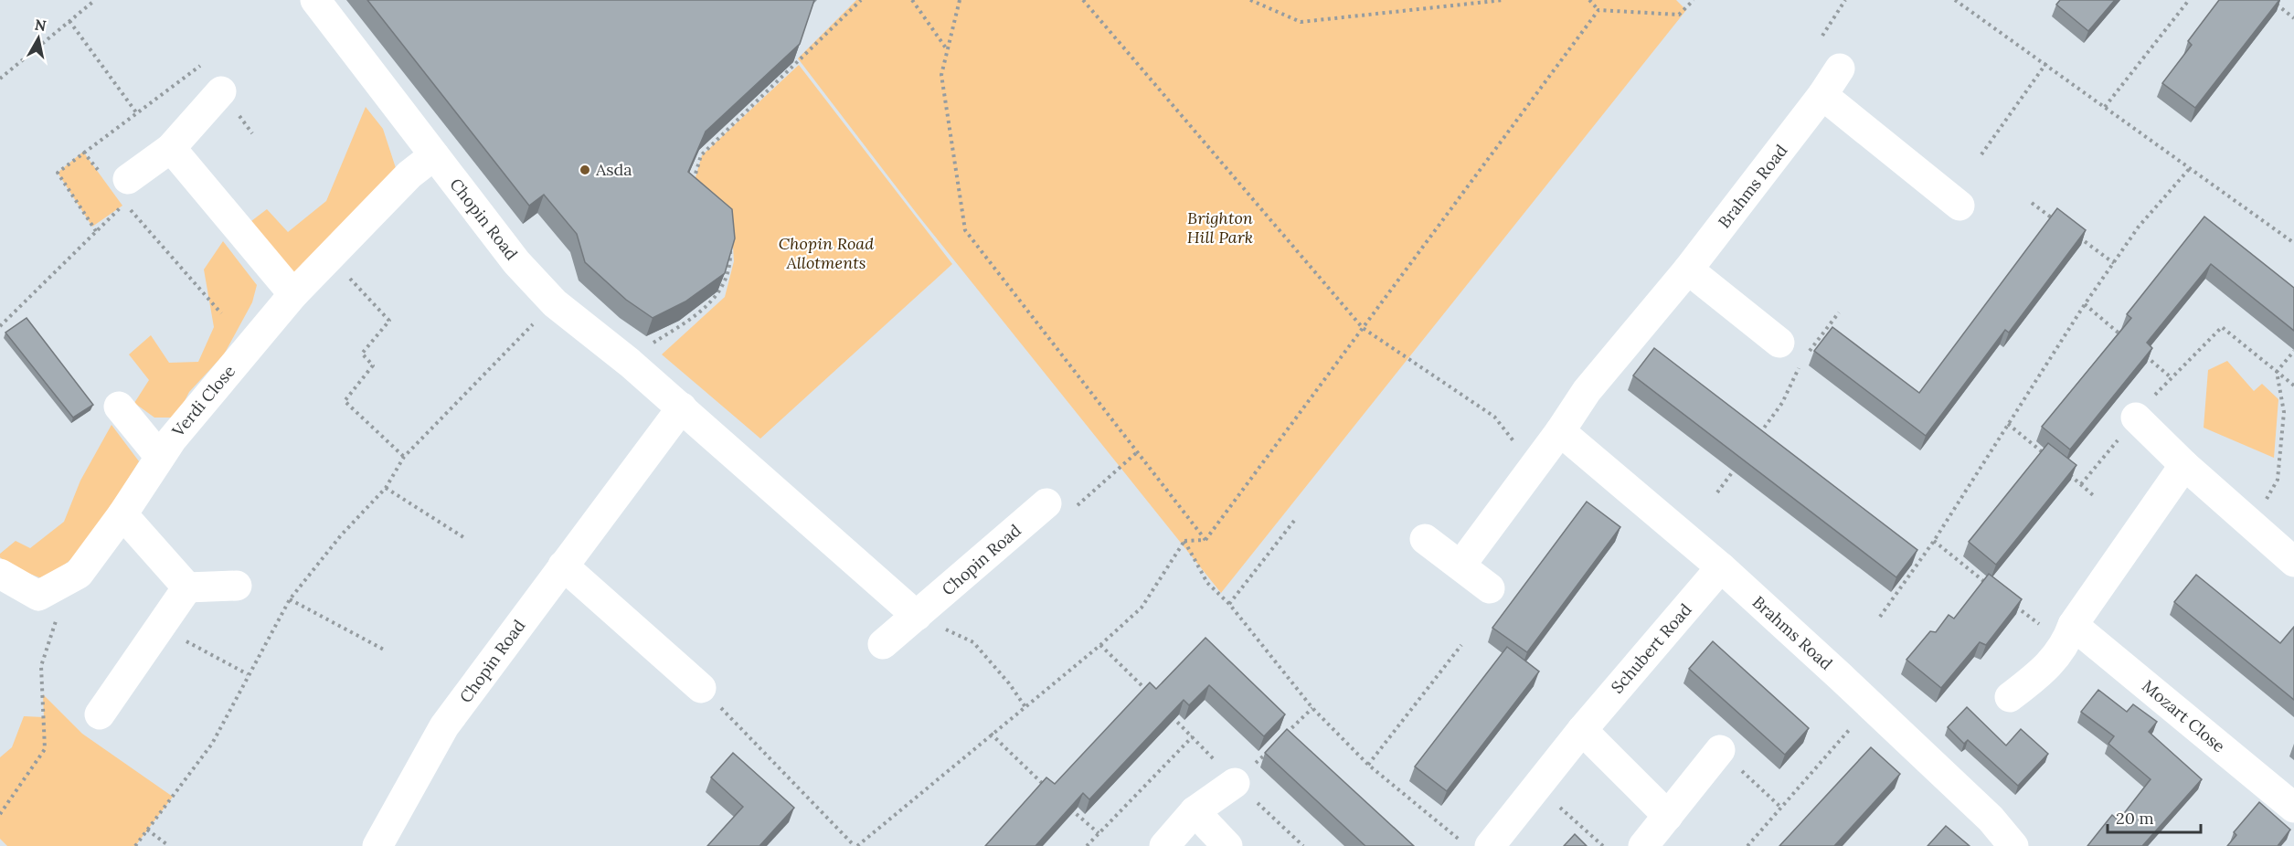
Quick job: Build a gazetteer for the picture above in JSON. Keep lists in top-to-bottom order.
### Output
{
  "streets": {
    "street": [
      "Brahms Road",
      "Chopin Road",
      "Verdi Close",
      "Schubert Road",
      "Mozart Close"
    ]
  },
  "crossings": [
    ["Brahms Road", "Schubert Road"],
    ["Chopin Road", "Verdi Close"]
  ],
  "parks": ["Brighton Hill Park", "Chopin Road Allotments"],
  "places": ["Asda"],
  "scale_bar": "20 m",
  "north": "top"
}
